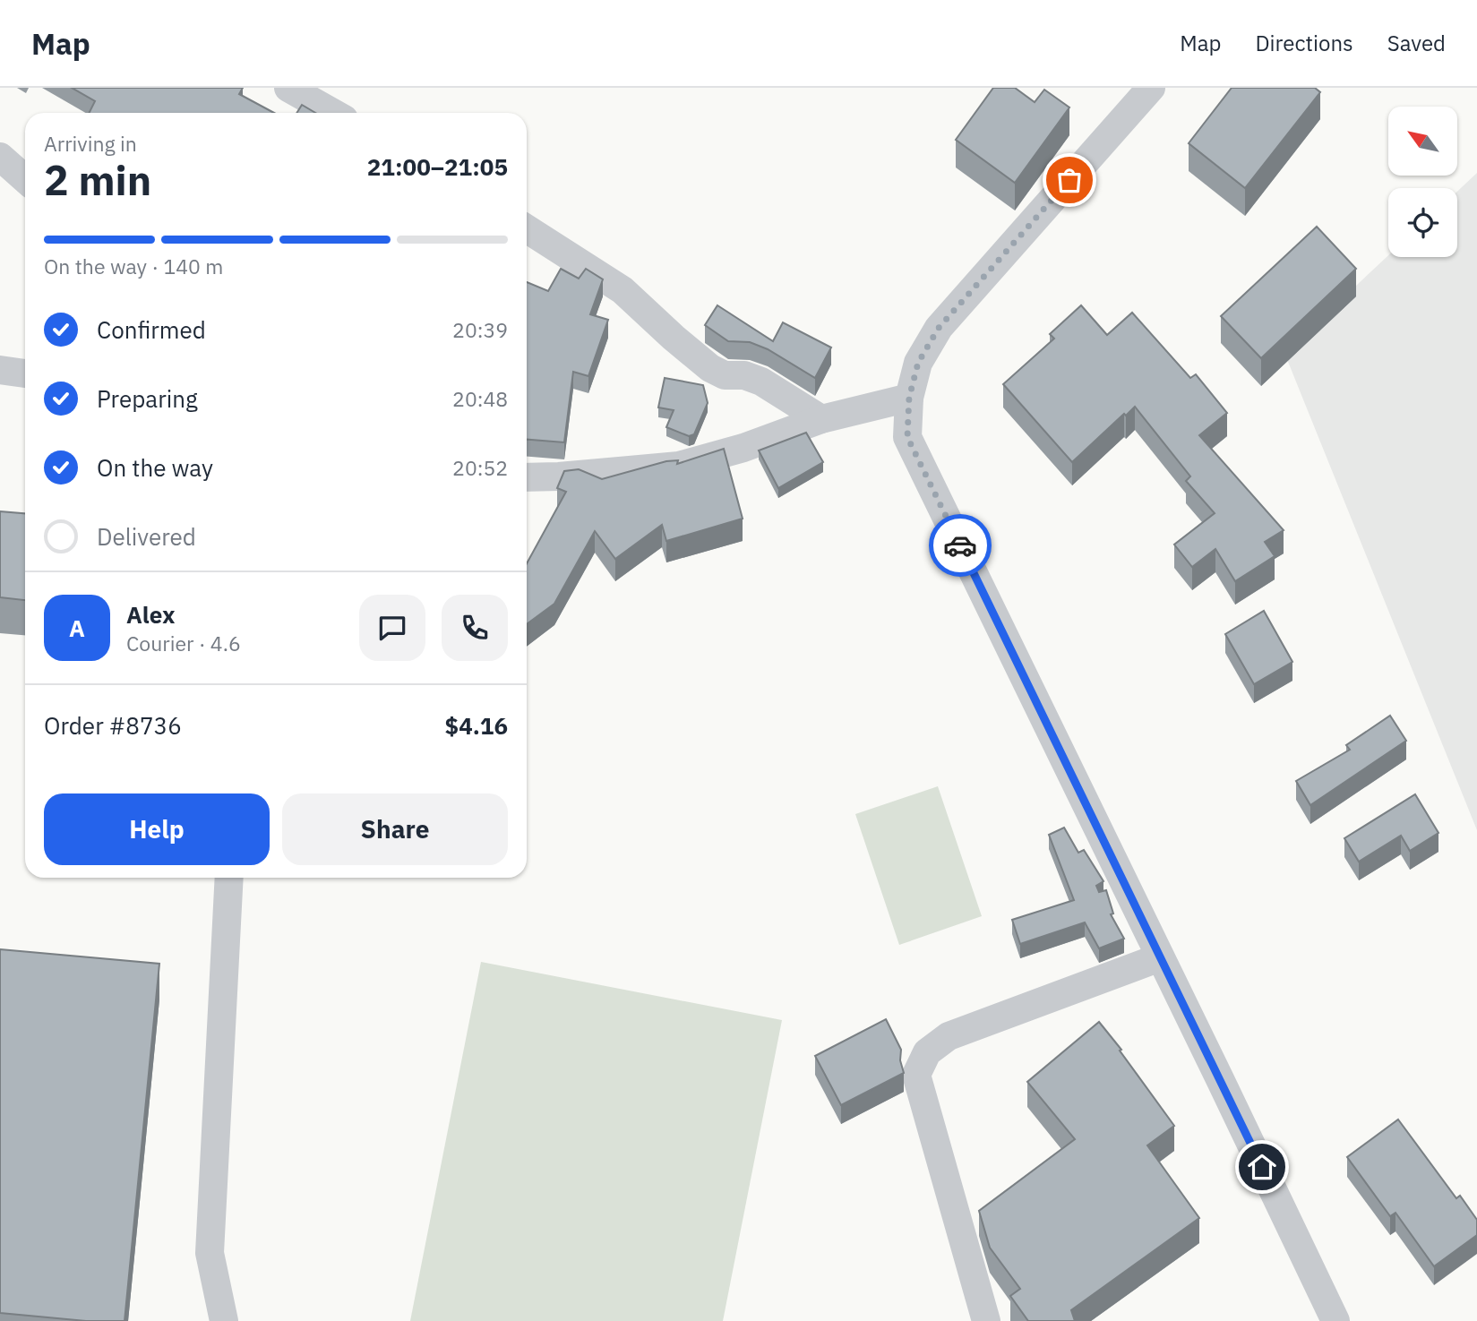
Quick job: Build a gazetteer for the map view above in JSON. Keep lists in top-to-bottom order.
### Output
{
  "north": "top left",
  "page": {
    "header": "Map",
    "nav": ["Map", "Directions", "Saved"],
    "heading": ["2 min", "Arriving in", "21:00–21:05"],
    "panel": [
      "Alex",
      "Courier · 4.6",
      "Order #8736",
      "$4.16"
    ],
    "bar": "On the way · 140 m",
    "list": [
      ["Confirmed", "20:39"],
      ["Preparing", "20:48"],
      ["On the way", "20:52"],
      "Delivered"
    ],
    "round": "A",
    "buttons": ["Help", "Share"]
  }
}
